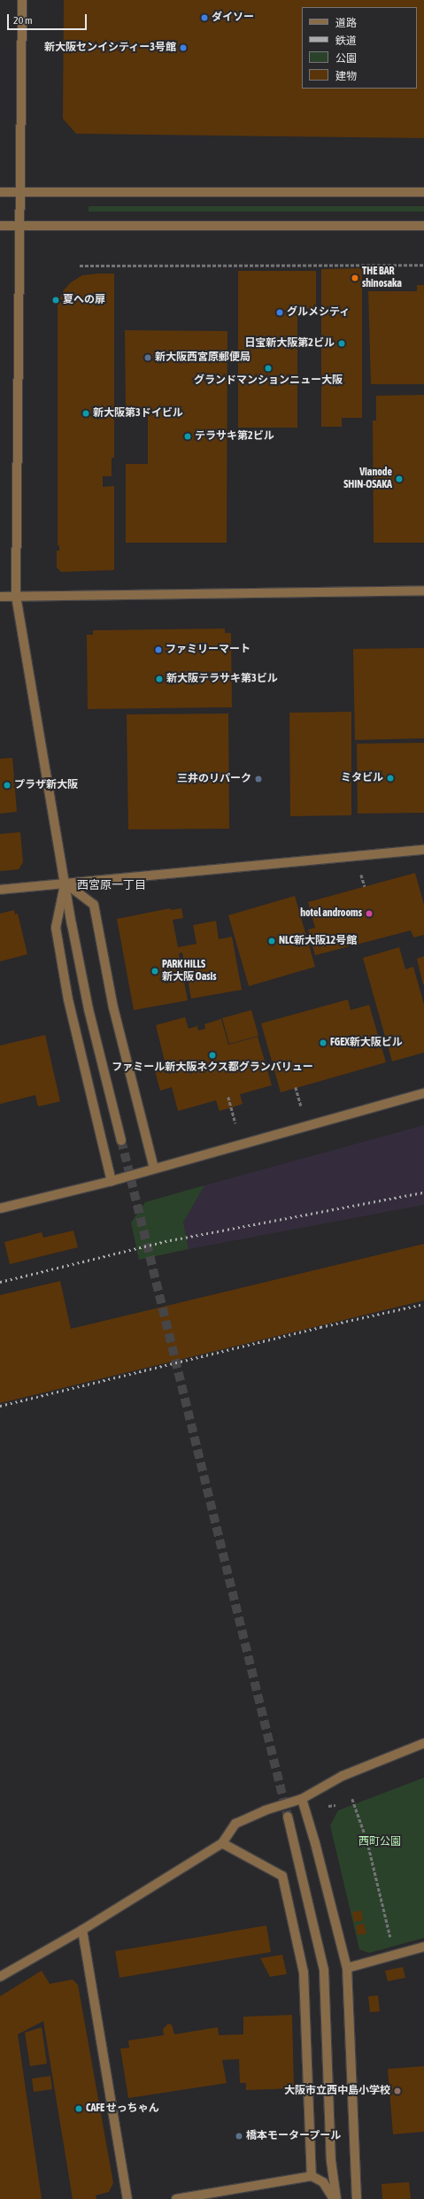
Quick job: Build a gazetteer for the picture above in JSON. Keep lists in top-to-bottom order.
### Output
{
  "districts": ["西宮原一丁目"],
  "parks": ["西町公園"],
  "places": [
    "ダイソー",
    "新大阪センイシティー3号館",
    "THE BAR shinosaka",
    "夏への扉",
    "グルメシティ",
    "日宝新大阪第2ビル",
    "新大阪西宮原郵便局",
    "グランドマンションニュー大阪",
    "新大阪第3ドイビル",
    "テラサキ第2ビル",
    "Vianode SHIN-OSAKA",
    "ファミリーマート",
    "新大阪テラサキ第3ビル",
    "ミタビル",
    "三井のリパーク",
    "プラザ新大阪",
    "hotel androoms",
    "NLC新大阪12号館",
    "PARK HILLS 新大阪 Oasis",
    "FGEX新大阪ビル",
    "ファミール新大阪ネクス都グランバリュー",
    "大阪市立西中島小学校",
    "CAFE せっちゃん",
    "橋本モータープール"
  ],
  "legend": [
    "道路",
    "鉄道",
    "公園",
    "建物"
  ],
  "scale_bar": "20 m"
}
